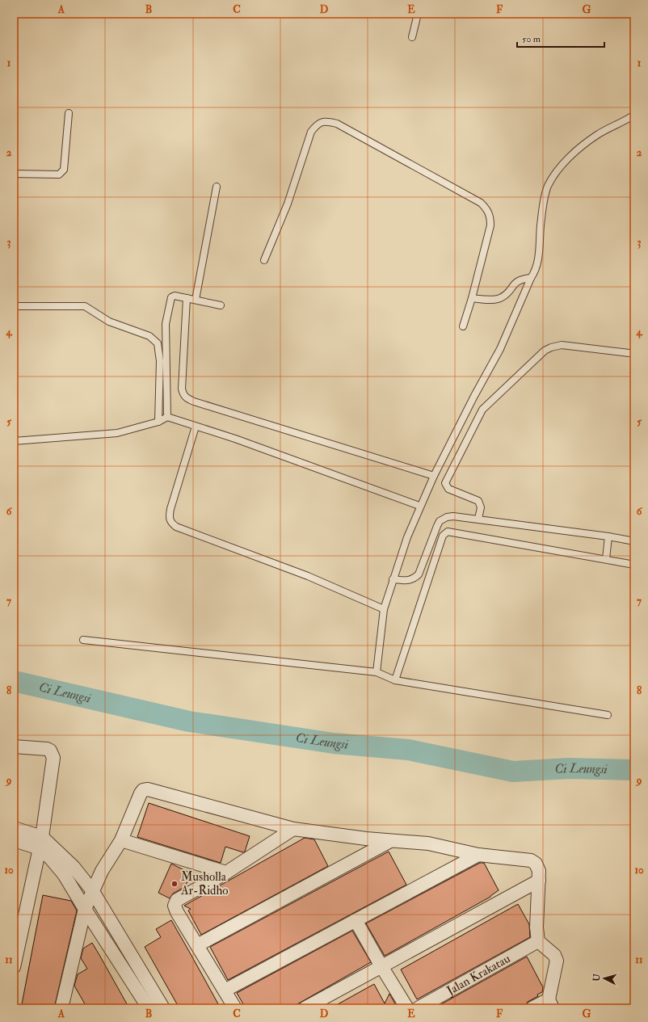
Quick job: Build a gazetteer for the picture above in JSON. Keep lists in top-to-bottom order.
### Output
{
  "streets": {
    "street": ["Jalan Krakatau"]
  },
  "water": ["Ci Leungsi"],
  "places": ["Musholla Ar-Ridho"],
  "scale_bar": "50 m",
  "north": "left",
  "grid": {
    "columns": [
      "A",
      "B",
      "C",
      "D",
      "E",
      "F",
      "G"
    ],
    "rows": [
      "1",
      "2",
      "3",
      "4",
      "5",
      "6",
      "7",
      "8",
      "9",
      "10",
      "11"
    ]
  }
}
